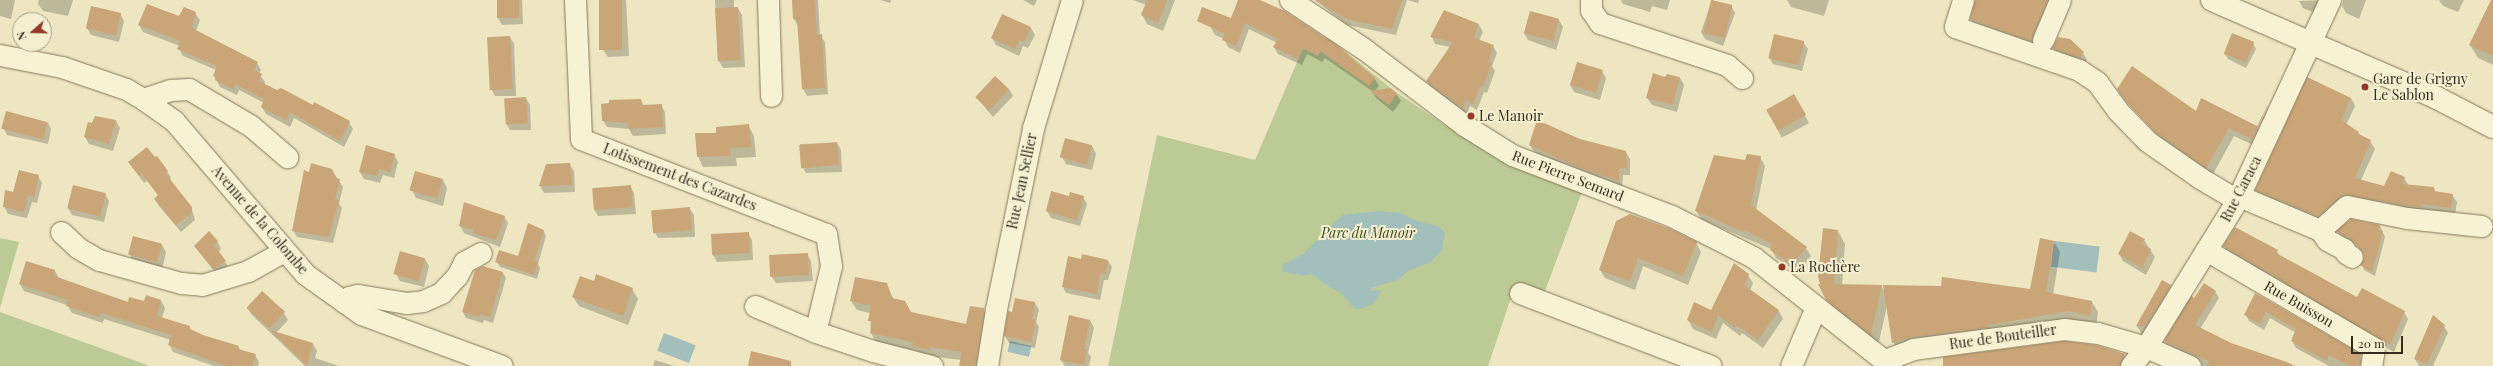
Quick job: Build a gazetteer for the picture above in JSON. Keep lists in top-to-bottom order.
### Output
{
  "streets": {
    "street": [
      "Rue Pierre Semard",
      "Lotissement des Cazardes",
      "Rue Jean Sellier",
      "Rue Caraca",
      "Avenue de la Colombe",
      "Rue Buisson",
      "Rue de Bouteiller"
    ]
  },
  "crossings": [
    ["Rue Pierre Semard", "Rue de Bouteiller"],
    ["Rue Caraca", "Rue Buisson"],
    ["Rue Caraca", "Rue de Bouteiller"]
  ],
  "parks": ["Parc du Manoir"],
  "places": ["Gare de Grigny Le Sablon", "Le Manoir", "La Rochère"],
  "scale_bar": "20 m",
  "north": "left"
}
